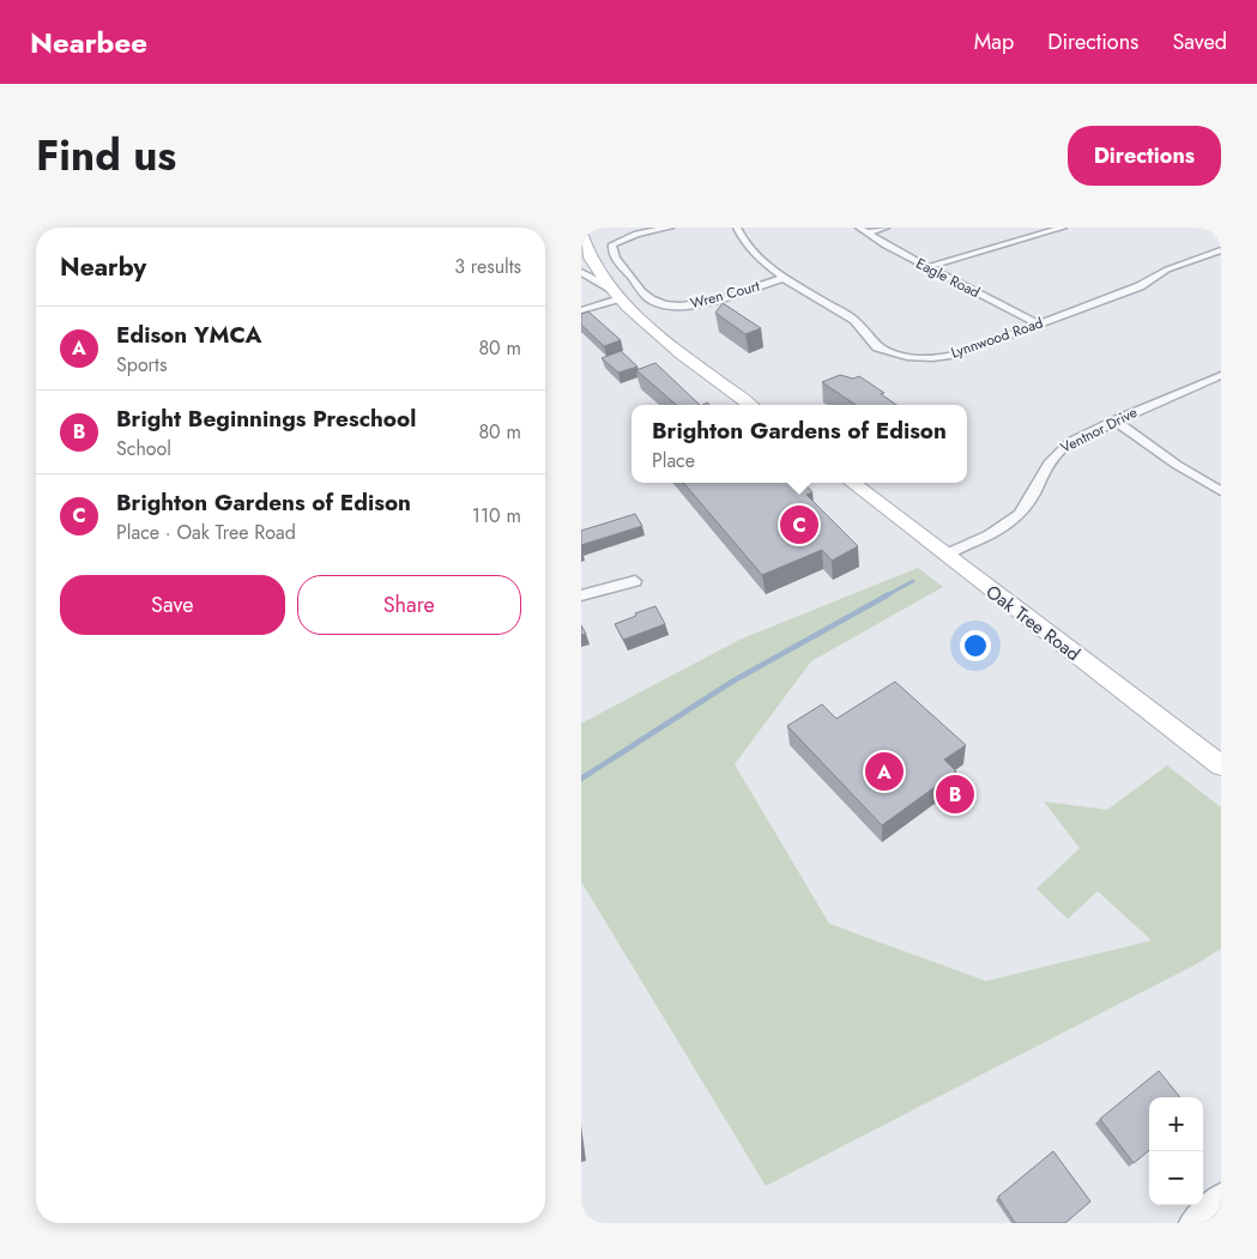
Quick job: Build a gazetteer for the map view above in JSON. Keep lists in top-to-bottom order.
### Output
{
  "streets": {
    "main road": ["Oak Tree Road"],
    "street": [
      "Eagle Road",
      "Wren Court",
      "Lynnwood Road",
      "Ventnor Drive"
    ]
  },
  "crossings": [
    ["Eagle Road", "Lynnwood Road"],
    ["Wren Court", "Lynnwood Road"],
    ["Ventnor Drive", "Oak Tree Road"]
  ],
  "page": {
    "header": "Nearbee",
    "nav": ["Map", "Directions", "Saved"],
    "title": "Find us",
    "buttons": [
      "Directions",
      ["Save", "Share"]
    ],
    "heading": ["Nearby", "3 results"],
    "list": [
      {
        "mark": "A",
        "name": "Edison YMCA",
        "note": "Sports",
        "value": "80 m"
      },
      {
        "mark": "B",
        "name": "Bright Beginnings Preschool",
        "note": "School",
        "value": "80 m"
      },
      {
        "mark": "C",
        "name": "Brighton Gardens of Edison",
        "note": "Place · Oak Tree Road",
        "value": "110 m"
      }
    ],
    "popup": ["Brighton Gardens of Edison", "Place"],
    "pins": ["C", "A", "B"],
    "map_buttons": ["+", "−"]
  }
}
